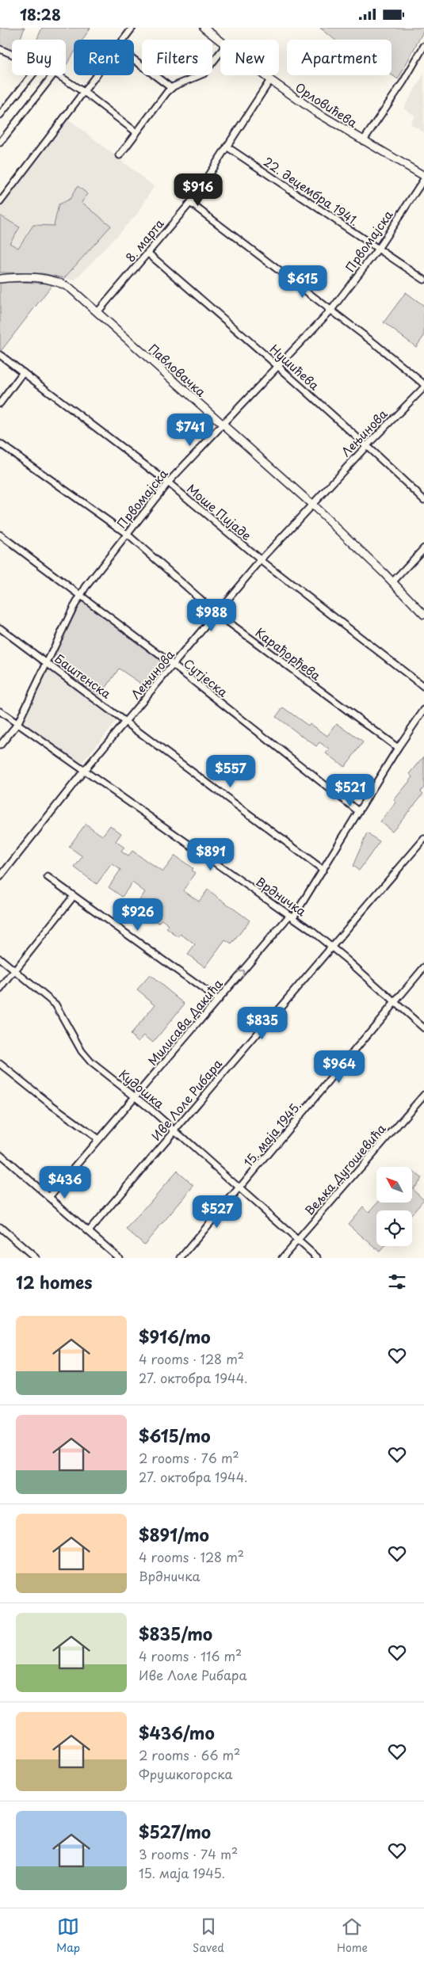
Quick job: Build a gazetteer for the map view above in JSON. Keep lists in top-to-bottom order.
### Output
{
  "streets": {
    "street": [
      "Орловићева",
      "22. децембра 1941.",
      "8. марта",
      "Првомајска",
      "Нушићева",
      "Павловачка",
      "Лењинова",
      "Моше Пијаде",
      "Карађорђева",
      "Баштенска",
      "Сутјеска",
      "Врдничка",
      "Милисава Дакића",
      "Кудошка",
      "Иве Лоле Рибара",
      "15. маја 1945.",
      "Вељка Дугошевића"
    ]
  },
  "crossings": [
    ["Орловићева", "8. марта"],
    ["22. децембра 1941.", "8. марта"],
    ["22. децембра 1941.", "Првомајска"],
    ["8. марта", "Нушићева"],
    ["8. марта", "Павловачка"],
    ["Првомајска", "Нушићева"],
    ["Првомајска", "Павловачка"],
    ["Првомајска", "Моше Пијаде"],
    ["Првомајска", "Карађорђева"],
    ["Првомајска", "Баштенска"],
    ["Првомајска", "Сутјеска"],
    ["Првомајска", "Врдничка"],
    ["Нушићева", "Лењинова"],
    ["Павловачка", "Лењинова"],
    ["Лењинова", "Моше Пијаде"],
    ["Лењинова", "Карађорђева"],
    ["Лењинова", "Баштенска"],
    ["Лењинова", "Сутјеска"],
    ["Лењинова", "Врдничка"],
    ["Карађорђева", "Милисава Дакића"],
    ["Баштенска", "Милисава Дакића"],
    ["Сутјеска", "Милисава Дакића"],
    ["Врдничка", "Милисава Дакића"],
    ["Врдничка", "Иве Лоле Рибара"],
    ["Врдничка", "15. маја 1945."],
    ["Милисава Дакића", "Кудошка"],
    ["Кудошка", "Иве Лоле Рибара"],
    ["Кудошка", "15. маја 1945."],
    ["Кудошка", "Вељка Дугошевића"]
  ],
  "north": "top left",
  "page": {
    "status": "18:28",
    "chip": [
      "Buy",
      "Rent",
      "Filters",
      "New",
      "Apartment"
    ],
    "price": [
      "$916",
      "$615",
      "$741",
      "$988",
      "$557",
      "$521",
      "$891",
      "$926",
      "$835",
      "$964",
      "$436",
      "$527"
    ],
    "heading": "12 homes",
    "list": [
      {
        "name": "$916/mo",
        "note": "4 rooms · 128 m² · 27. октобра 1944."
      },
      {
        "name": "$615/mo",
        "note": "2 rooms · 76 m² · 27. октобра 1944."
      },
      {
        "name": "$891/mo",
        "note": "4 rooms · 128 m² · Врдничка"
      },
      {
        "name": "$835/mo",
        "note": "4 rooms · 116 m² · Иве Лоле Рибара"
      },
      {
        "name": "$436/mo",
        "note": "2 rooms · 66 m² · Фрушкогорска"
      },
      {
        "name": "$527/mo",
        "note": "3 rooms · 74 m² · 15. маја 1945."
      }
    ],
    "tabs": ["Map", "Saved", "Home"]
  }
}
